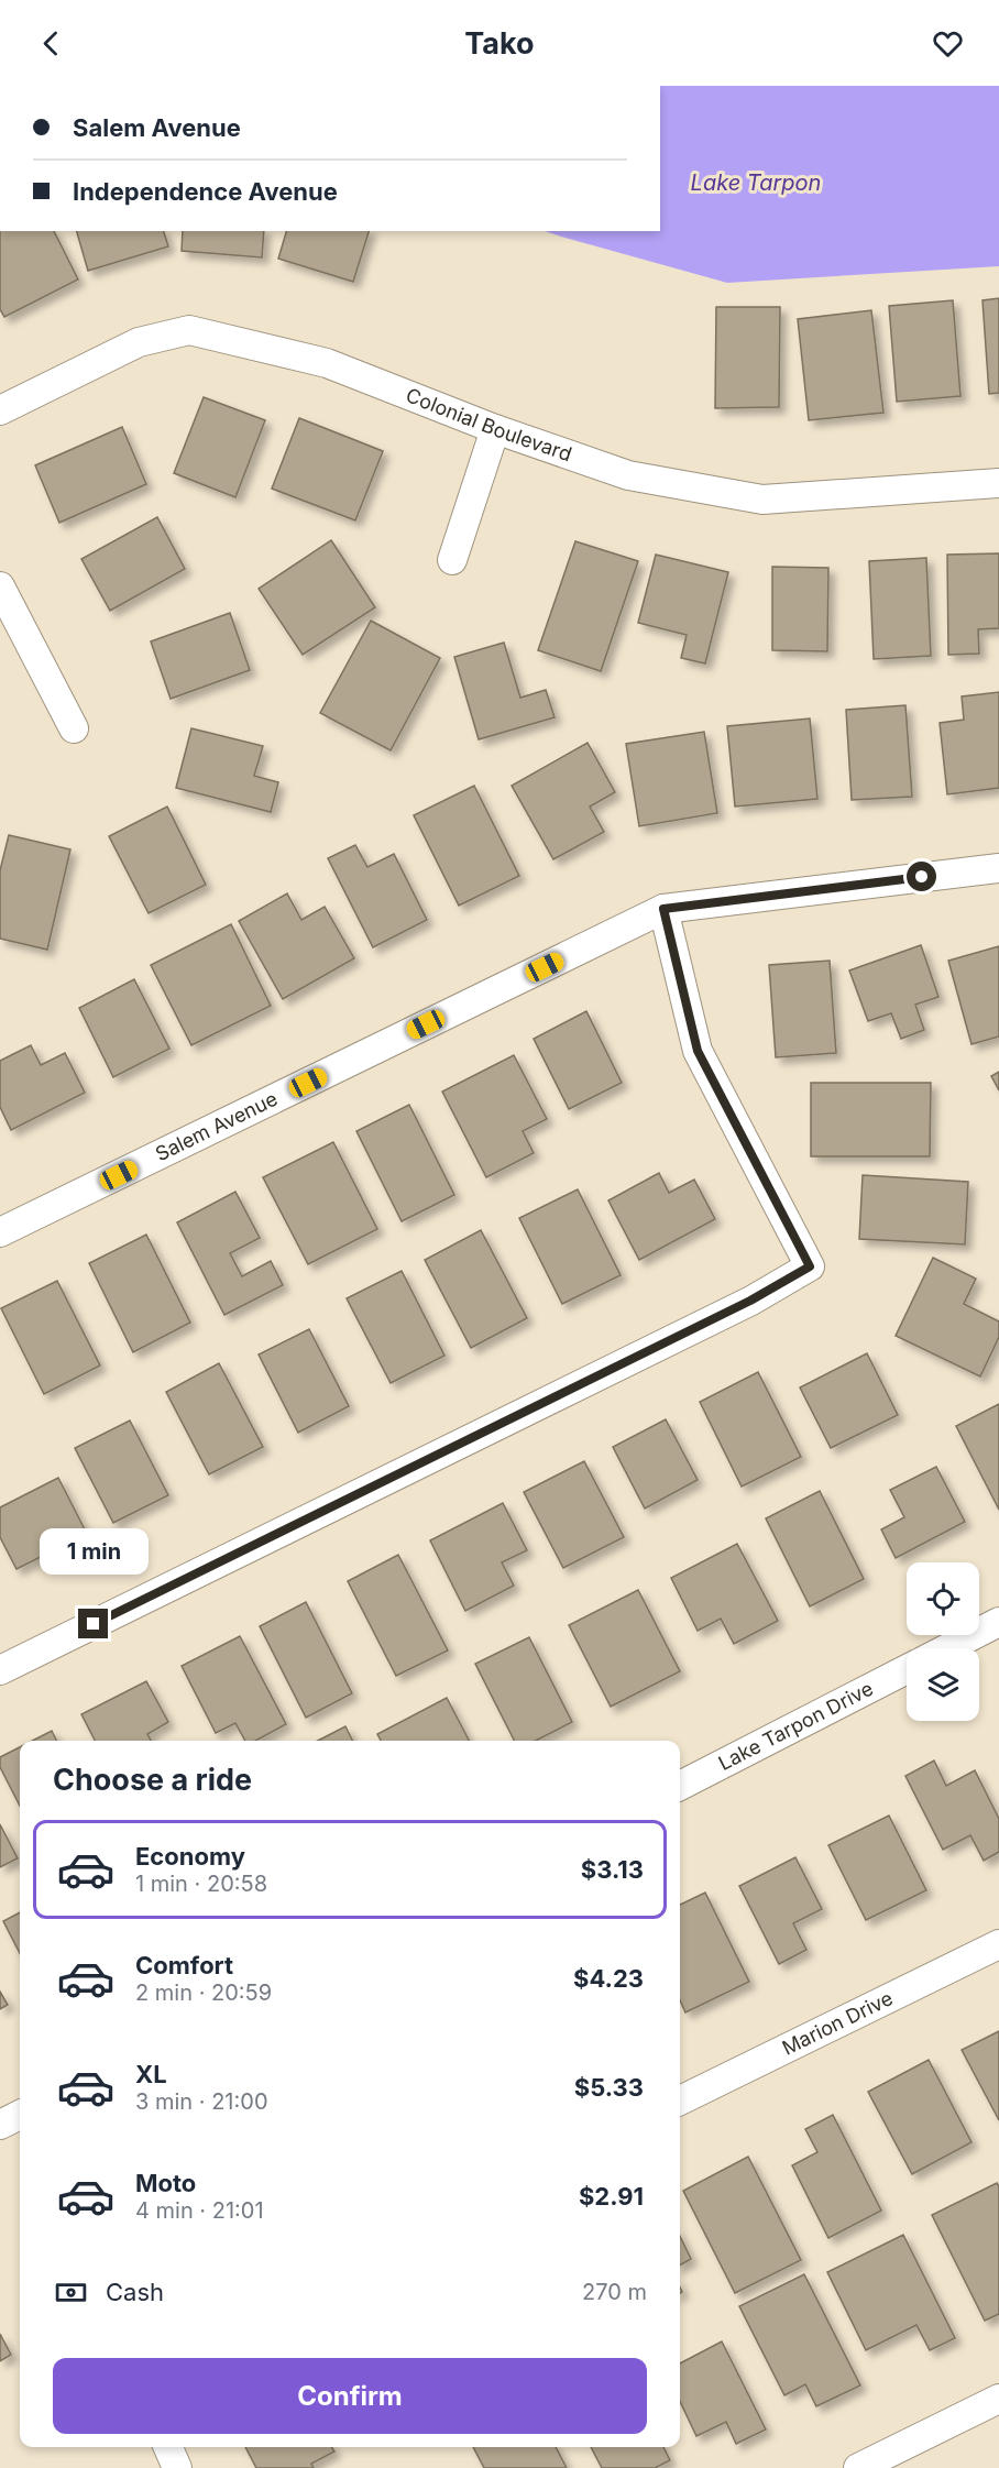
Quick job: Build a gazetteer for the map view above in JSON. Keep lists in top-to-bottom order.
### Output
{
  "streets": {
    "street": [
      "Colonial Boulevard",
      "Salem Avenue",
      "Lake Tarpon Drive",
      "Marion Drive"
    ]
  },
  "water": ["Lake Tarpon"],
  "page": {
    "header": "Tako",
    "banner": ["Salem Avenue", "Independence Avenue"],
    "bubble": "1 min",
    "heading": "Choose a ride",
    "list": [
      {
        "name": "Economy",
        "note": "1 min · 20:58",
        "value": "$3.13"
      },
      {
        "name": "Comfort",
        "note": "2 min · 20:59",
        "value": "$4.23"
      },
      {
        "name": "XL",
        "note": "3 min · 21:00",
        "value": "$5.33"
      },
      {
        "name": "Moto",
        "note": "4 min · 21:01",
        "value": "$2.91"
      }
    ],
    "pay": ["Cash", "270 m"],
    "buttons": "Confirm"
  }
}
